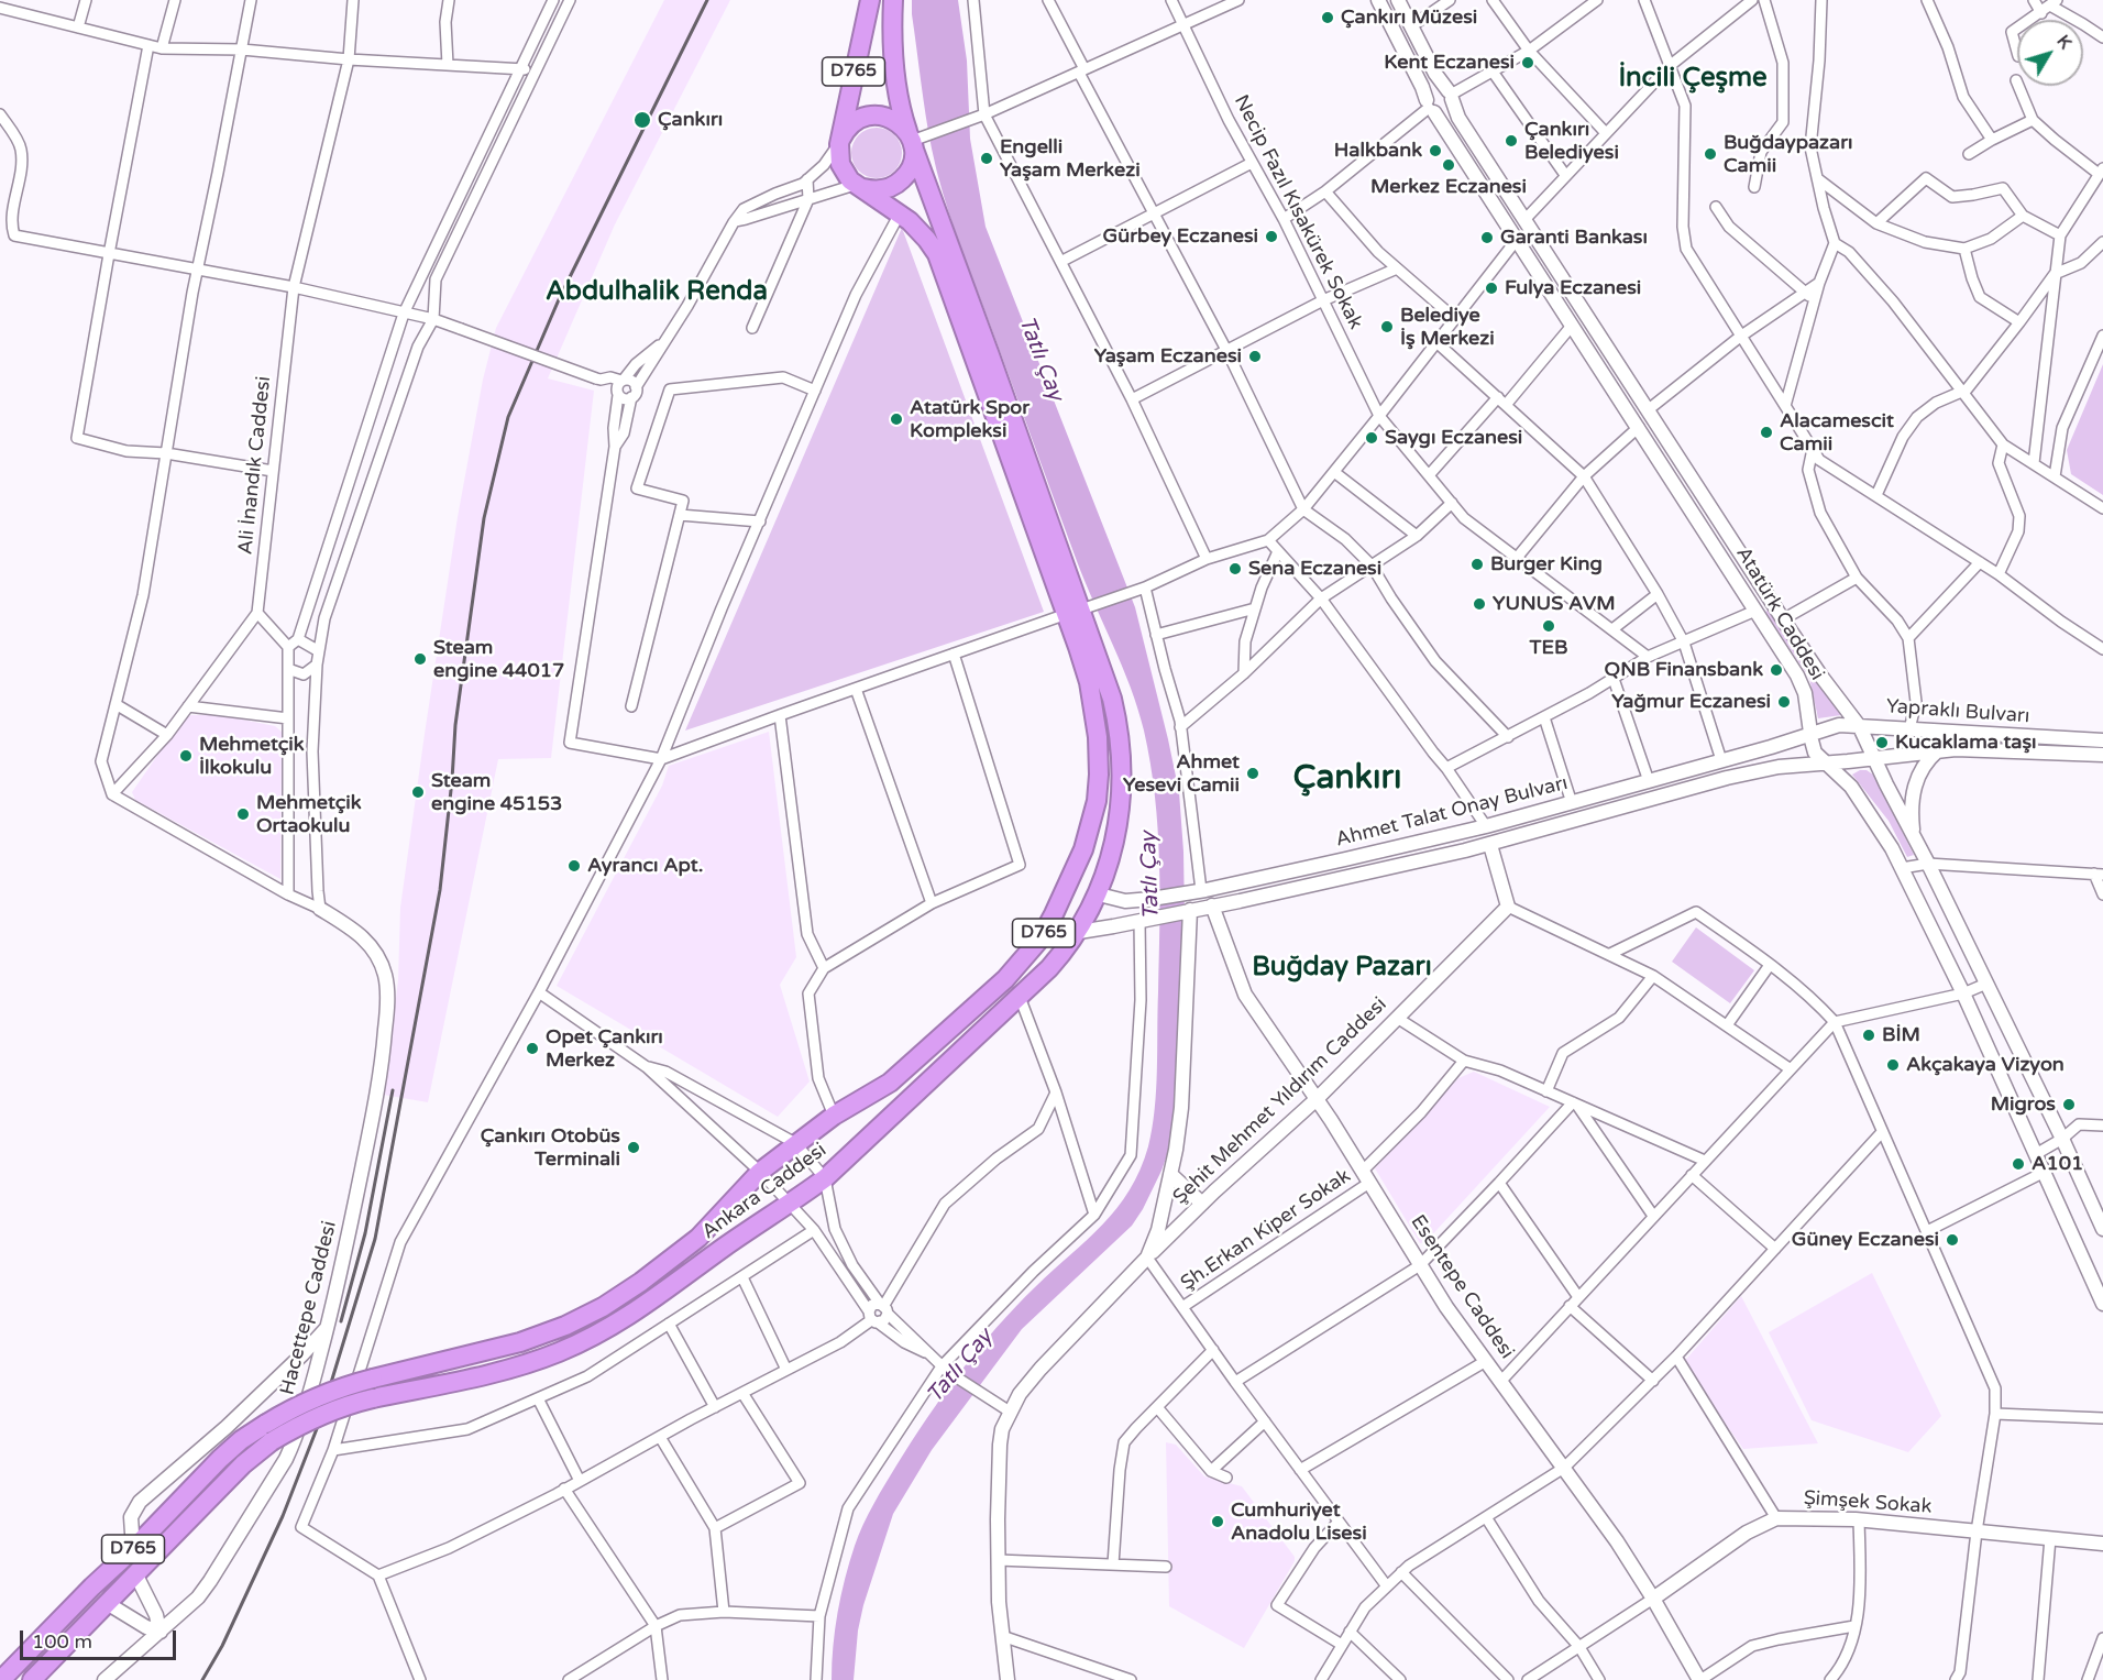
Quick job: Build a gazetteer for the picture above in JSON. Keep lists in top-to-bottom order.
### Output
{
  "streets": {
    "highway": ["D765", "Ankara Caddesi"],
    "main road": [
      "Atatürk Caddesi",
      "Yapraklı Bulvarı",
      "Ahmet Talat Onay Bulvarı",
      "Şehit Mehmet Yıldırım Caddesi",
      "Esentepe Caddesi",
      "Hacettepe Caddesi",
      "Şimşek Sokak"
    ],
    "street": ["Necip Fazıl Kısakürek Sokak", "Ali İnandık Caddesi", "Şh.Erkan Kiper Sokak"]
  },
  "crossings": [
    ["D765", "Ahmet Talat Onay Bulvarı"],
    ["D765", "Ankara Caddesi"],
    ["Atatürk Caddesi", "Yapraklı Bulvarı"],
    ["Atatürk Caddesi", "Ahmet Talat Onay Bulvarı"],
    ["Yapraklı Bulvarı", "Ahmet Talat Onay Bulvarı"],
    ["Ahmet Talat Onay Bulvarı", "Ankara Caddesi"],
    ["Ahmet Talat Onay Bulvarı", "Esentepe Caddesi"],
    ["Şehit Mehmet Yıldırım Caddesi", "Esentepe Caddesi"],
    ["Şh.Erkan Kiper Sokak", "Esentepe Caddesi"],
    ["Esentepe Caddesi", "Şimşek Sokak"]
  ],
  "districts": [
    "İncili Çeşme",
    "Abdulhalik Renda",
    "Çankırı",
    "Buğday Pazarı"
  ],
  "water": ["Tatlı Çay"],
  "places": [
    "Çankırı Müzesi",
    "Kent Eczanesi",
    "Çankırı",
    "Çankırı Belediyesi",
    "Halkbank",
    "Buğdaypazarı Camii",
    "Engelli Yaşam Merkezi",
    "Merkez Eczanesi",
    "Gürbey Eczanesi",
    "Garanti Bankası",
    "Fulya Eczanesi",
    "Belediye İş Merkezi",
    "Yaşam Eczanesi",
    "Atatürk Spor Kompleksi",
    "Alacamescit Camii",
    "Saygı Eczanesi",
    "Burger King",
    "Sena Eczanesi",
    "YUNUS AVM",
    "TEB",
    "Steam engine 44017",
    "QNB Finansbank",
    "Yağmur Eczanesi",
    "Kucaklama taşı",
    "Mehmetçik İlkokulu",
    "Ahmet Yesevi Camii",
    "Steam engine 45153",
    "Mehmetçik Ortaokulu",
    "Ayrancı Apt.",
    "BİM",
    "Opet Çankırı Merkez",
    "Akçakaya Vizyon",
    "Migros",
    "Çankırı Otobüs Terminali",
    "A101",
    "Güney Eczanesi",
    "Cumhuriyet Anadolu Lisesi"
  ],
  "scale_bar": "100 m",
  "north": "top right"
}
